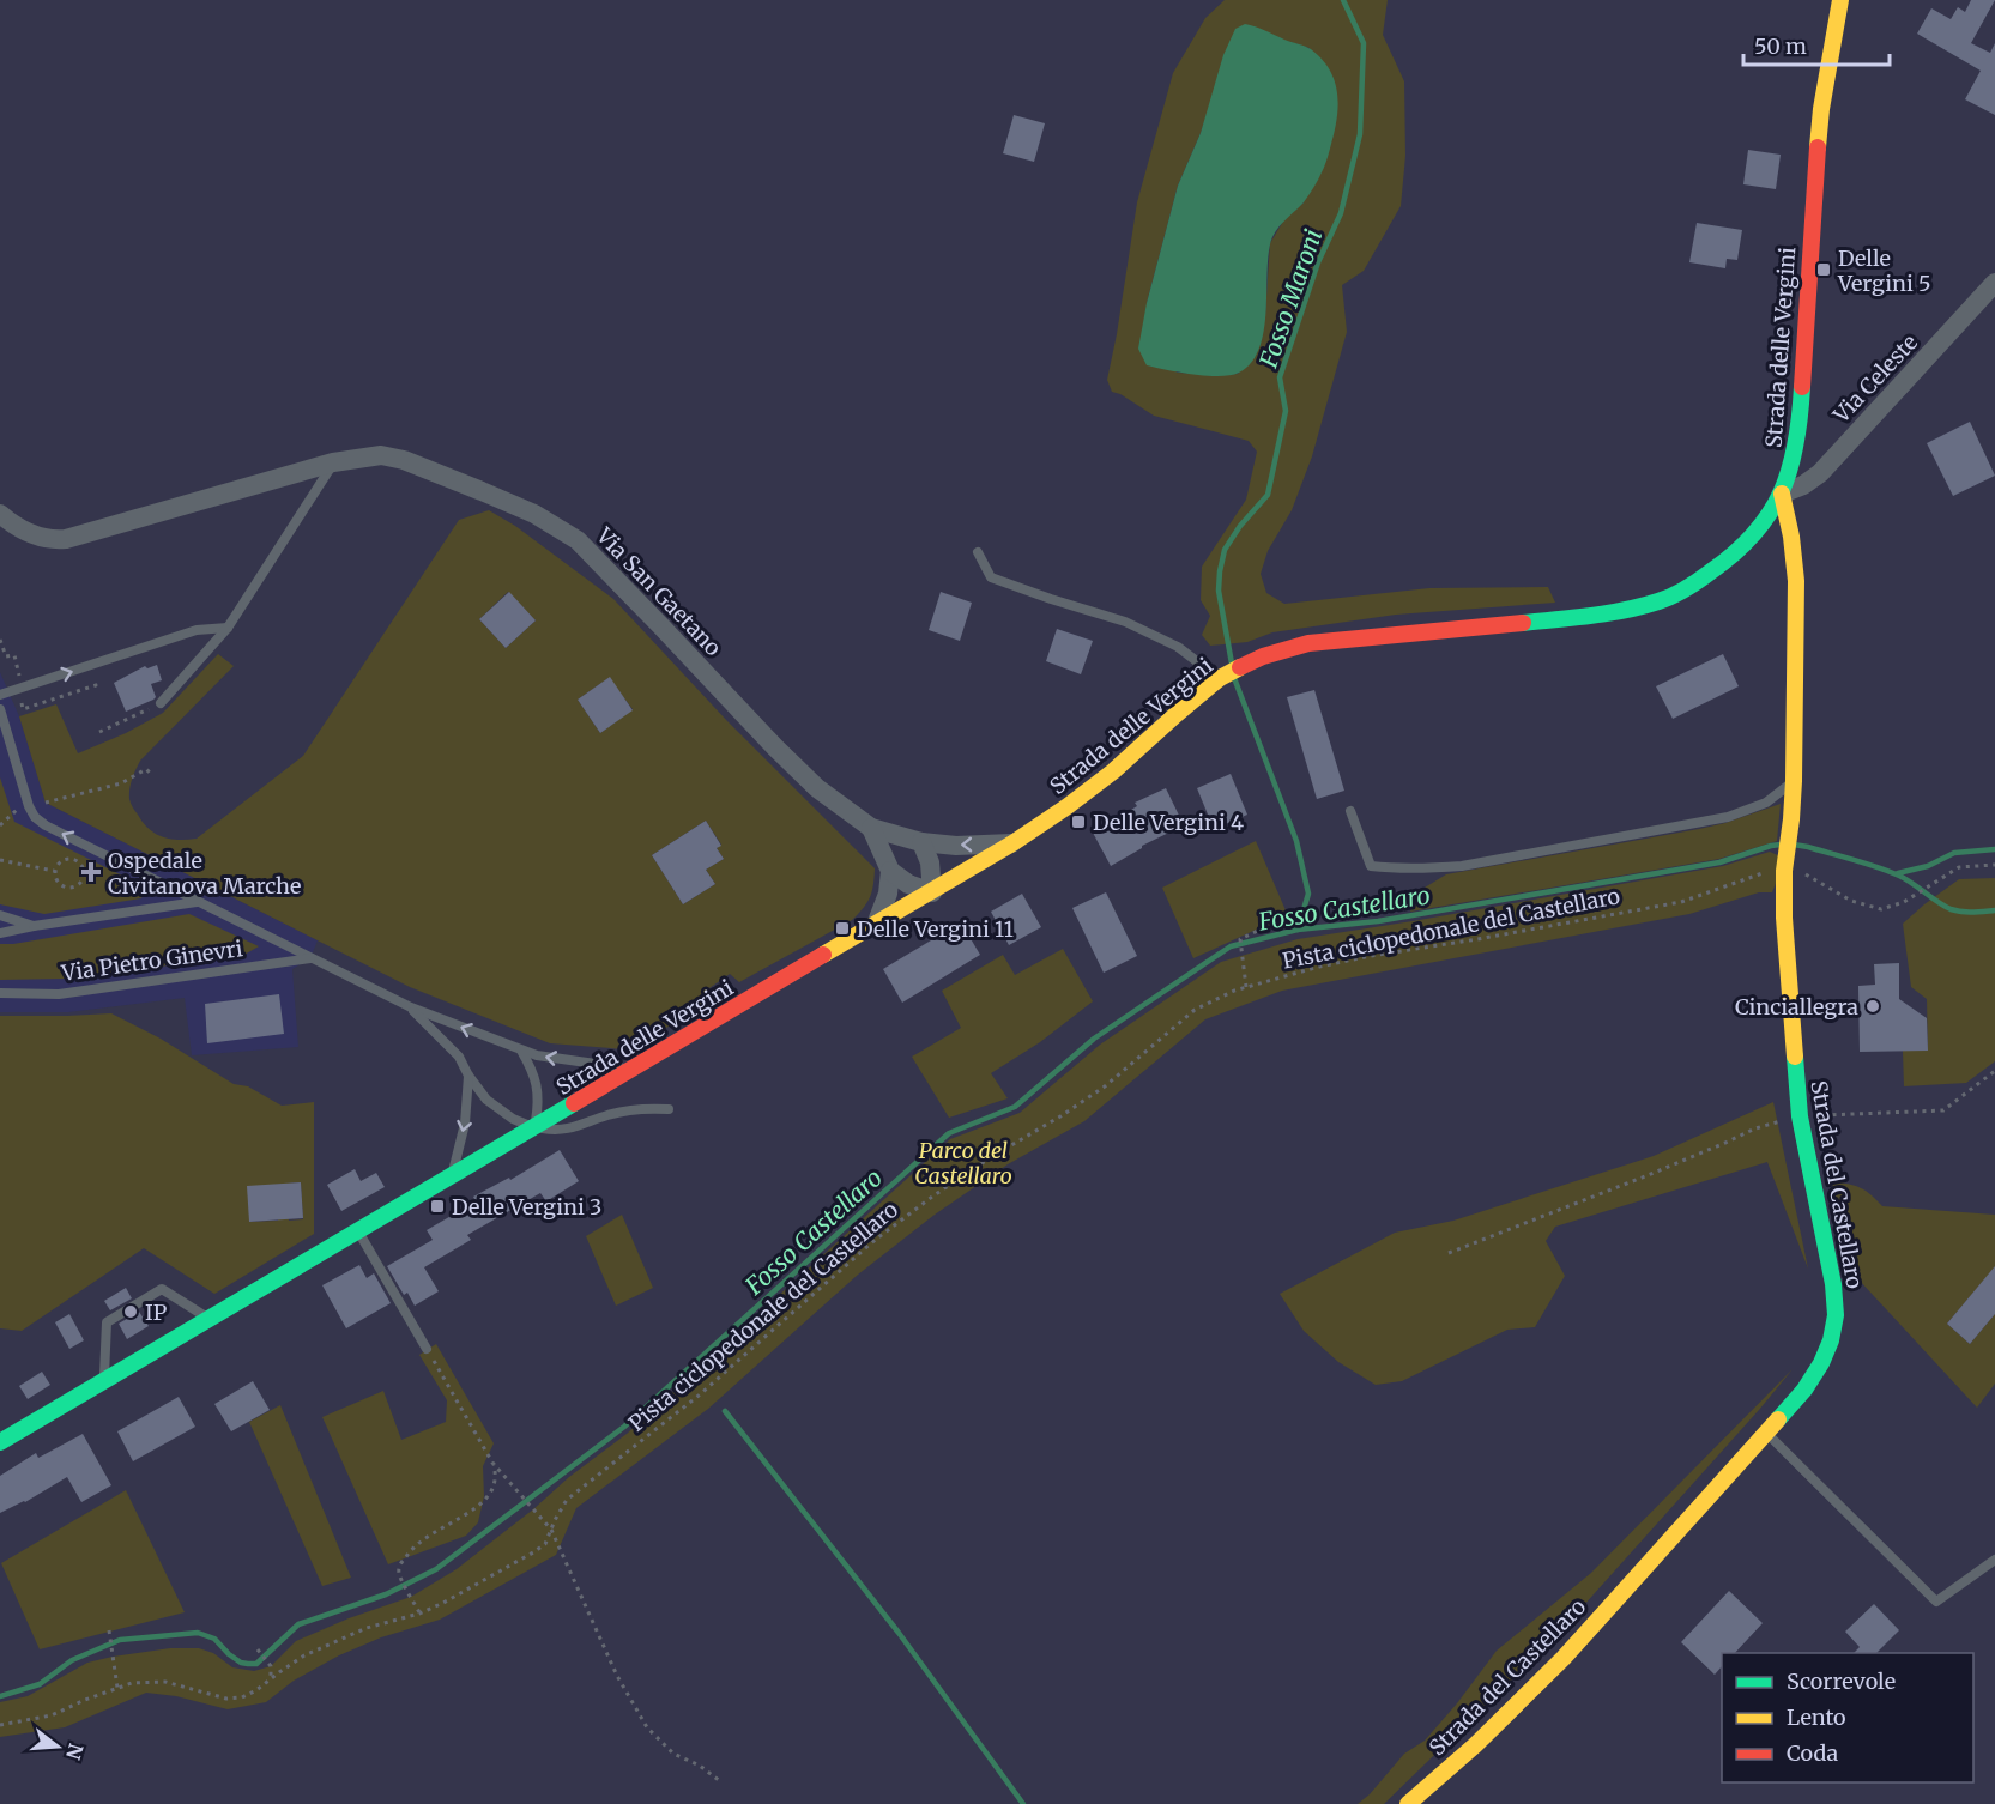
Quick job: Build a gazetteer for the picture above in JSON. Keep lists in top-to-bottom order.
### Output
{
  "streets": {
    "main road": ["Strada delle Vergini", "Strada del Castellaro"],
    "street": ["Via Celeste", "Via San Gaetano"],
    "lane": ["Via Pietro Ginevri"],
    "path": ["Pista ciclopedonale del Castellaro"]
  },
  "crossings": [
    ["Strada delle Vergini", "Via Celeste"],
    ["Strada delle Vergini", "Via San Gaetano"],
    ["Strada delle Vergini", "Via Pietro Ginevri"],
    ["Strada delle Vergini", "Strada del Castellaro"],
    ["Via Celeste", "Strada del Castellaro"],
    ["Pista ciclopedonale del Castellaro", "Strada del Castellaro"]
  ],
  "water": ["Fosso Maroni", "Fosso Castellaro"],
  "parks": ["Parco del Castellaro"],
  "places": {
    "transit": [
      "Delle Vergini 5",
      "Delle Vergini 4",
      "Delle Vergini 11",
      "Delle Vergini 3"
    ],
    "health": ["Ospedale Civitanova Marche"],
    "other": ["Cinciallegra", "IP"]
  },
  "legend": ["Scorrevole", "Lento", "Coda"],
  "scale_bar": "50 m",
  "north": "right"
}
